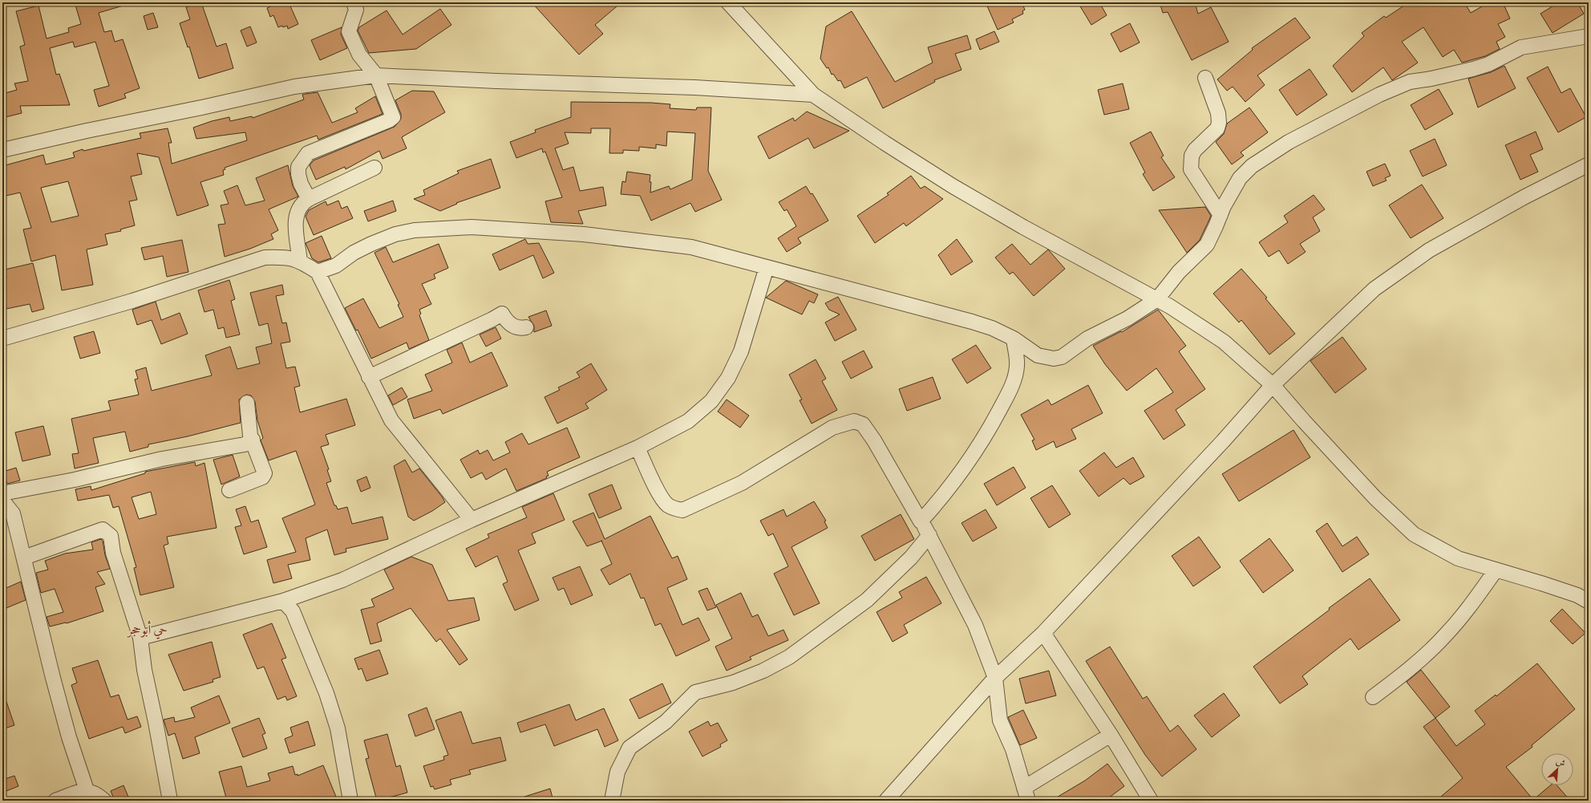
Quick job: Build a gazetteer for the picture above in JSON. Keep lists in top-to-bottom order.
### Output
{
  "districts": ["حي أبوحجر"],
  "north": "top right"
}
